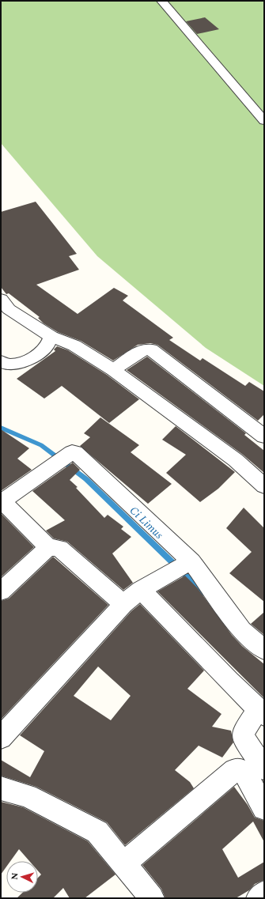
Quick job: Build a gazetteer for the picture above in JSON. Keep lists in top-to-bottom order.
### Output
{
  "water": ["Ci Limus"],
  "north": "left"
}
